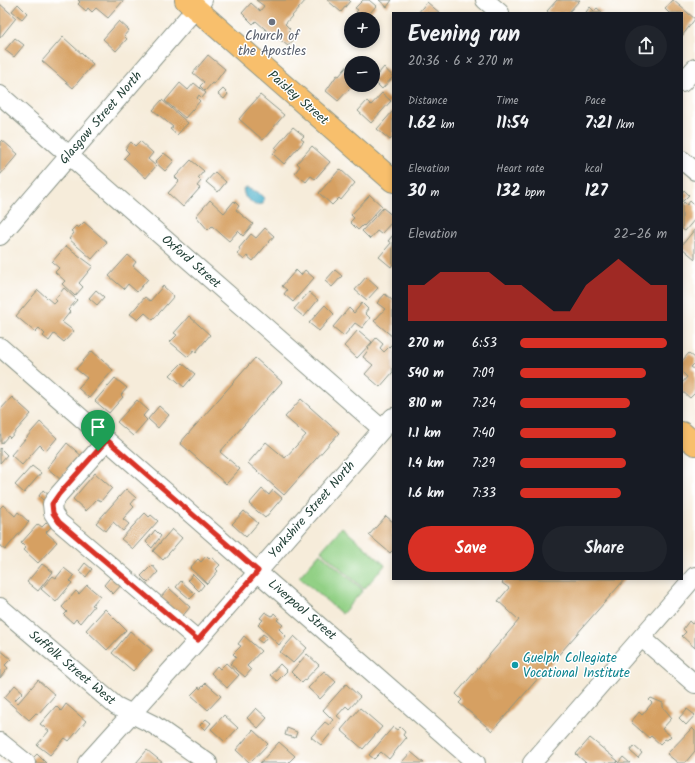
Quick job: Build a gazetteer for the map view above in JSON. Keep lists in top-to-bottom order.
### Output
{
  "streets": {
    "main road": ["Paisley Street"],
    "street": [
      "Glasgow Street North",
      "Oxford Street",
      "Yorkshire Street North",
      "Liverpool Street",
      "Suffolk Street West"
    ]
  },
  "crossings": [
    ["Paisley Street", "Glasgow Street North"],
    ["Glasgow Street North", "Oxford Street"],
    ["Oxford Street", "Yorkshire Street North"],
    ["Yorkshire Street North", "Liverpool Street"],
    ["Yorkshire Street North", "Suffolk Street West"]
  ],
  "places": ["Church of the Apostles", "Guelph Collegiate Vocational Institute"],
  "page": {
    "map_buttons": ["+", "−"],
    "heading": ["Evening run", "20:36 · 6 × 270 m"],
    "stats": [
      ["Distance", "1.62 km"],
      ["Time", "11:54"],
      ["Pace", "7:21 /km"],
      ["Elevation", "30 m"],
      ["Heart rate", "132 bpm"],
      ["kcal", "127"]
    ],
    "chart": ["Elevation", "22–26 m"],
    "list": [
      {
        "name": "270 m",
        "note": "6:53"
      },
      {
        "name": "540 m",
        "note": "7:09"
      },
      {
        "name": "810 m",
        "note": "7:24"
      },
      {
        "name": "1.1 km",
        "note": "7:40"
      },
      {
        "name": "1.4 km",
        "note": "7:29"
      },
      {
        "name": "1.6 km",
        "note": "7:33"
      }
    ],
    "buttons": ["Save", "Share"]
  }
}
